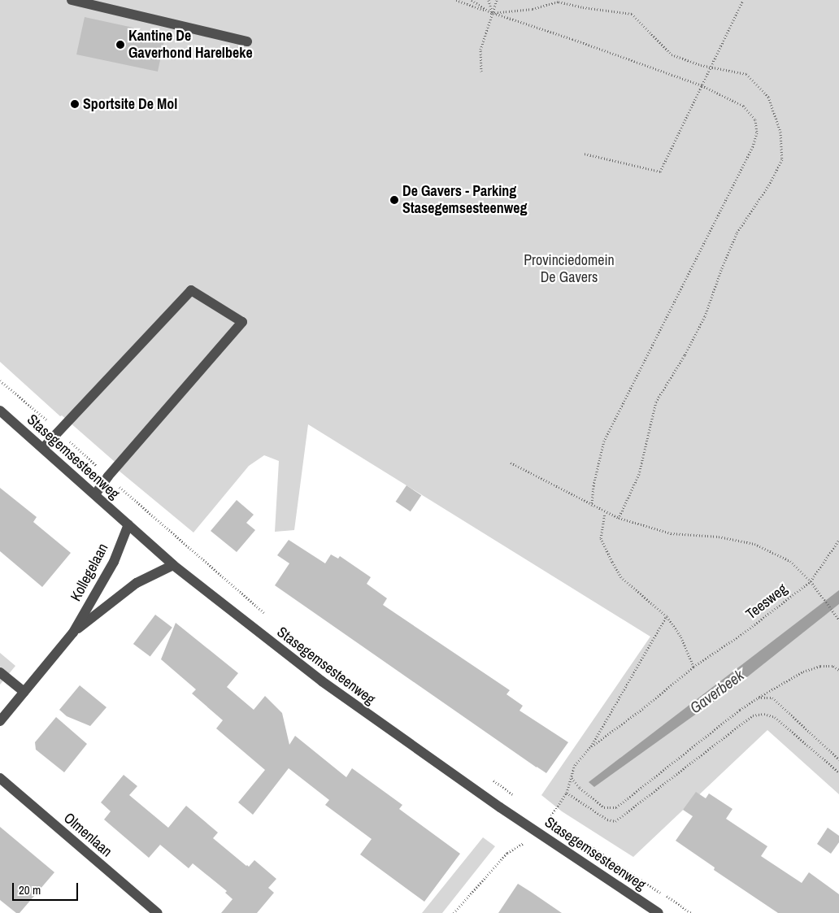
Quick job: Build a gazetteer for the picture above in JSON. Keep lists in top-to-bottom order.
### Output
{
  "streets": {
    "street": ["Stasegemsesteenweg", "Kollegelaan", "Olmenlaan"],
    "path": ["Teesweg"]
  },
  "crossings": [
    ["Stasegemsesteenweg", "Kollegelaan"]
  ],
  "water": ["Gaverbeek"],
  "parks": ["Provinciedomein De Gavers"],
  "places": ["Kantine De Gaverhond Harelbeke", "Sportsite De Mol", "De Gavers - Parking Stasegemsesteenweg"],
  "scale_bar": "20 m"
}
